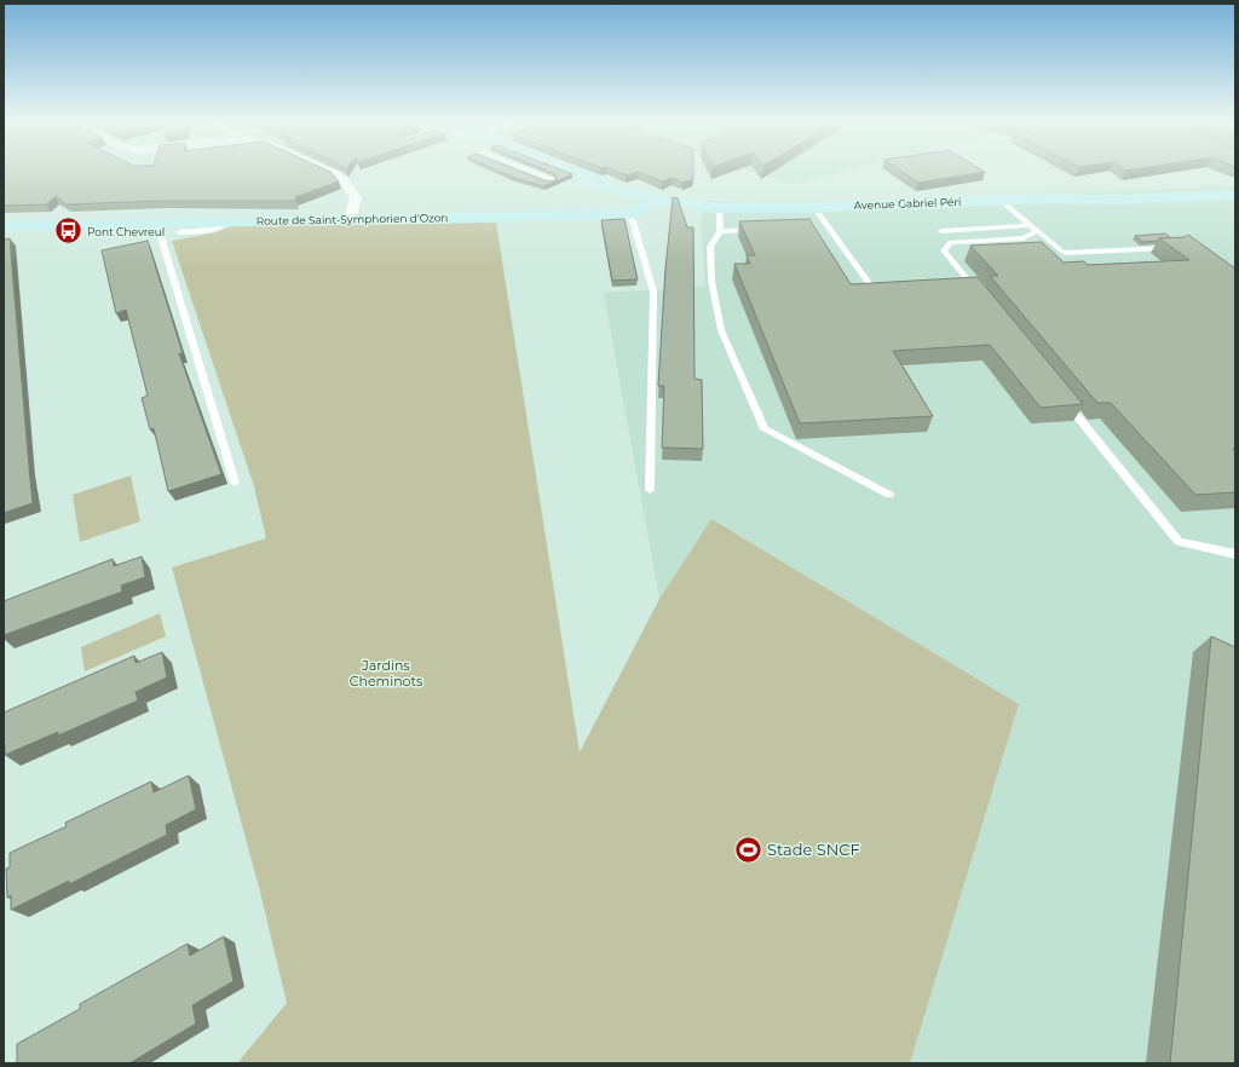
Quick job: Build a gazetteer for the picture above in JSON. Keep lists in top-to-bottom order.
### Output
{
  "streets": {
    "main road": ["Avenue Gabriel Péri", "Route de Saint-Symphorien d'Ozon"]
  },
  "crossings": [
    ["Avenue Gabriel Péri", "Route de Saint-Symphorien d'Ozon"]
  ],
  "parks": ["Jardins Cheminots"],
  "places": {
    "bus stop": ["Pont Chevreul"],
    "sports": ["Stade SNCF"]
  }
}
